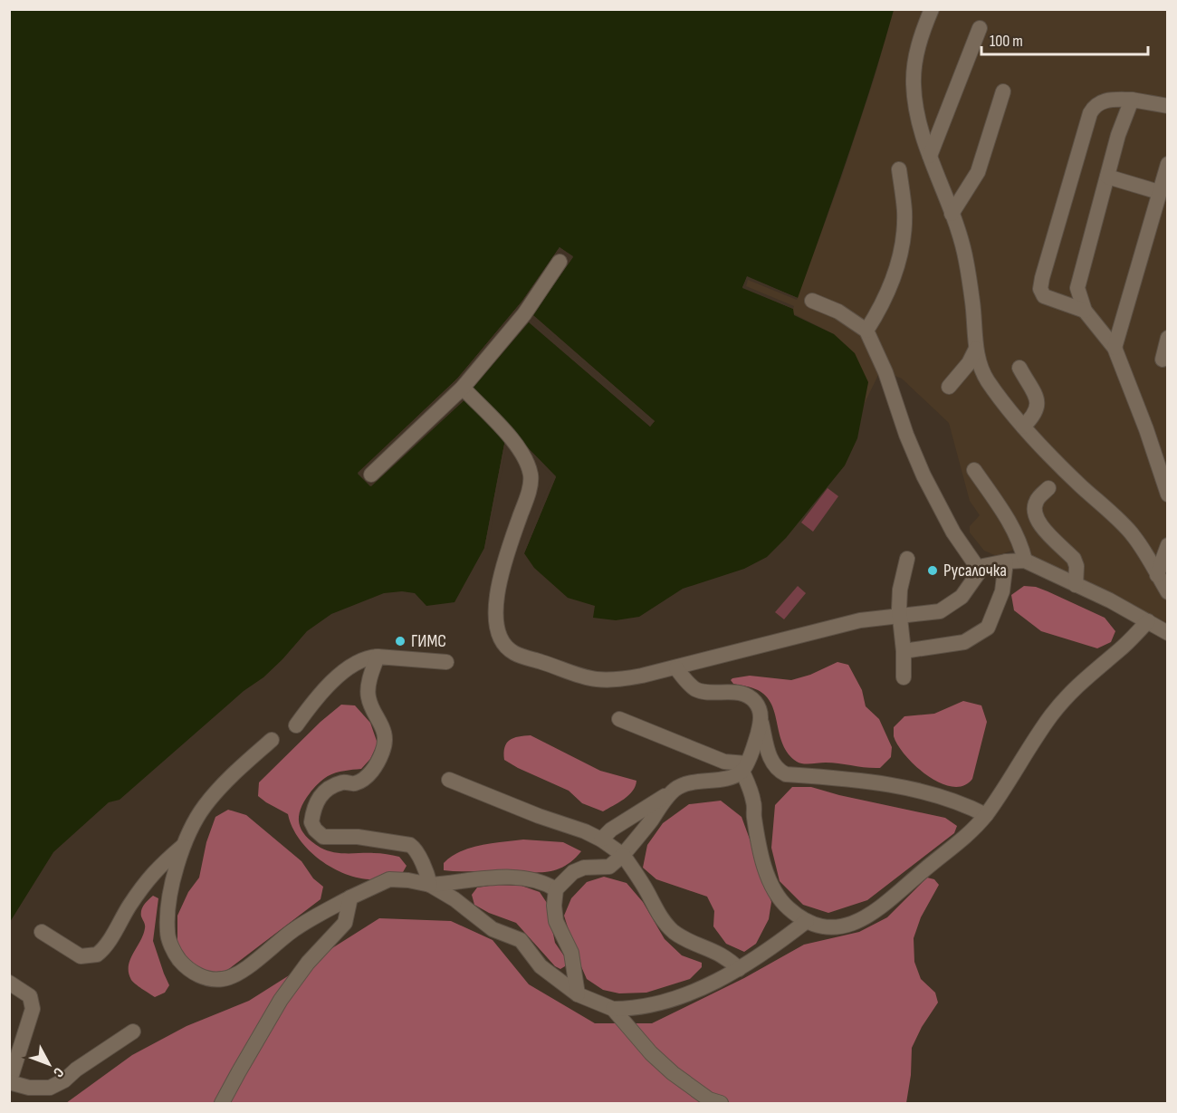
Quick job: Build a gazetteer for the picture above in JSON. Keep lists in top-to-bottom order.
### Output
{
  "places": ["Русалочка", "ГИМС"],
  "scale_bar": "100 m",
  "north": "bottom right"
}
